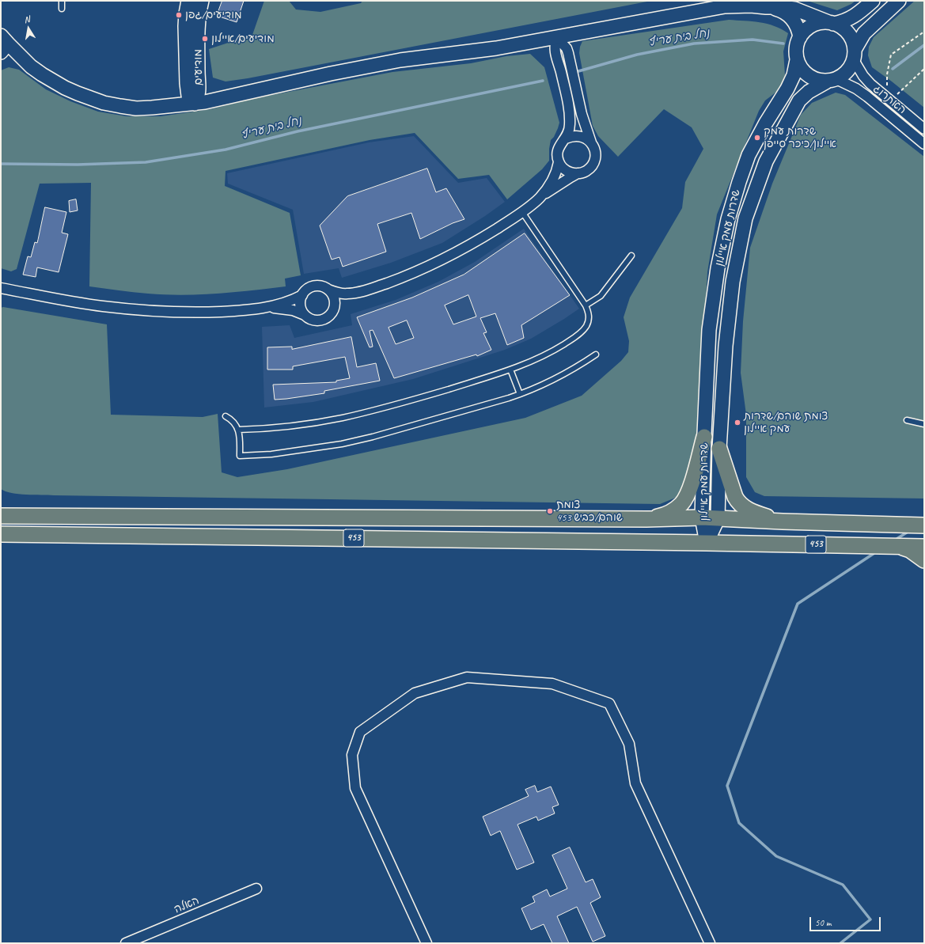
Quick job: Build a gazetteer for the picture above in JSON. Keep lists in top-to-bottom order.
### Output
{
  "streets": {
    "main road": ["מודיעים", "שדרות עמק איילון", "453"],
    "street": ["האתרוג", "האלה"]
  },
  "crossings": [
    ["האתרוג", "שדרות עמק איילון"],
    ["שדרות עמק איילון", "453"]
  ],
  "water": ["נחל בית עריף"],
  "places": [
    "מודיעים/גפן",
    "מודיעים/איילון",
    "שדרות עמק איילון/כיכר סייפן",
    "צומת שוהם/שדרות עמק איילון",
    "צומת שוהם/כביש 453"
  ],
  "scale_bar": "50 m",
  "north": "top"
}
